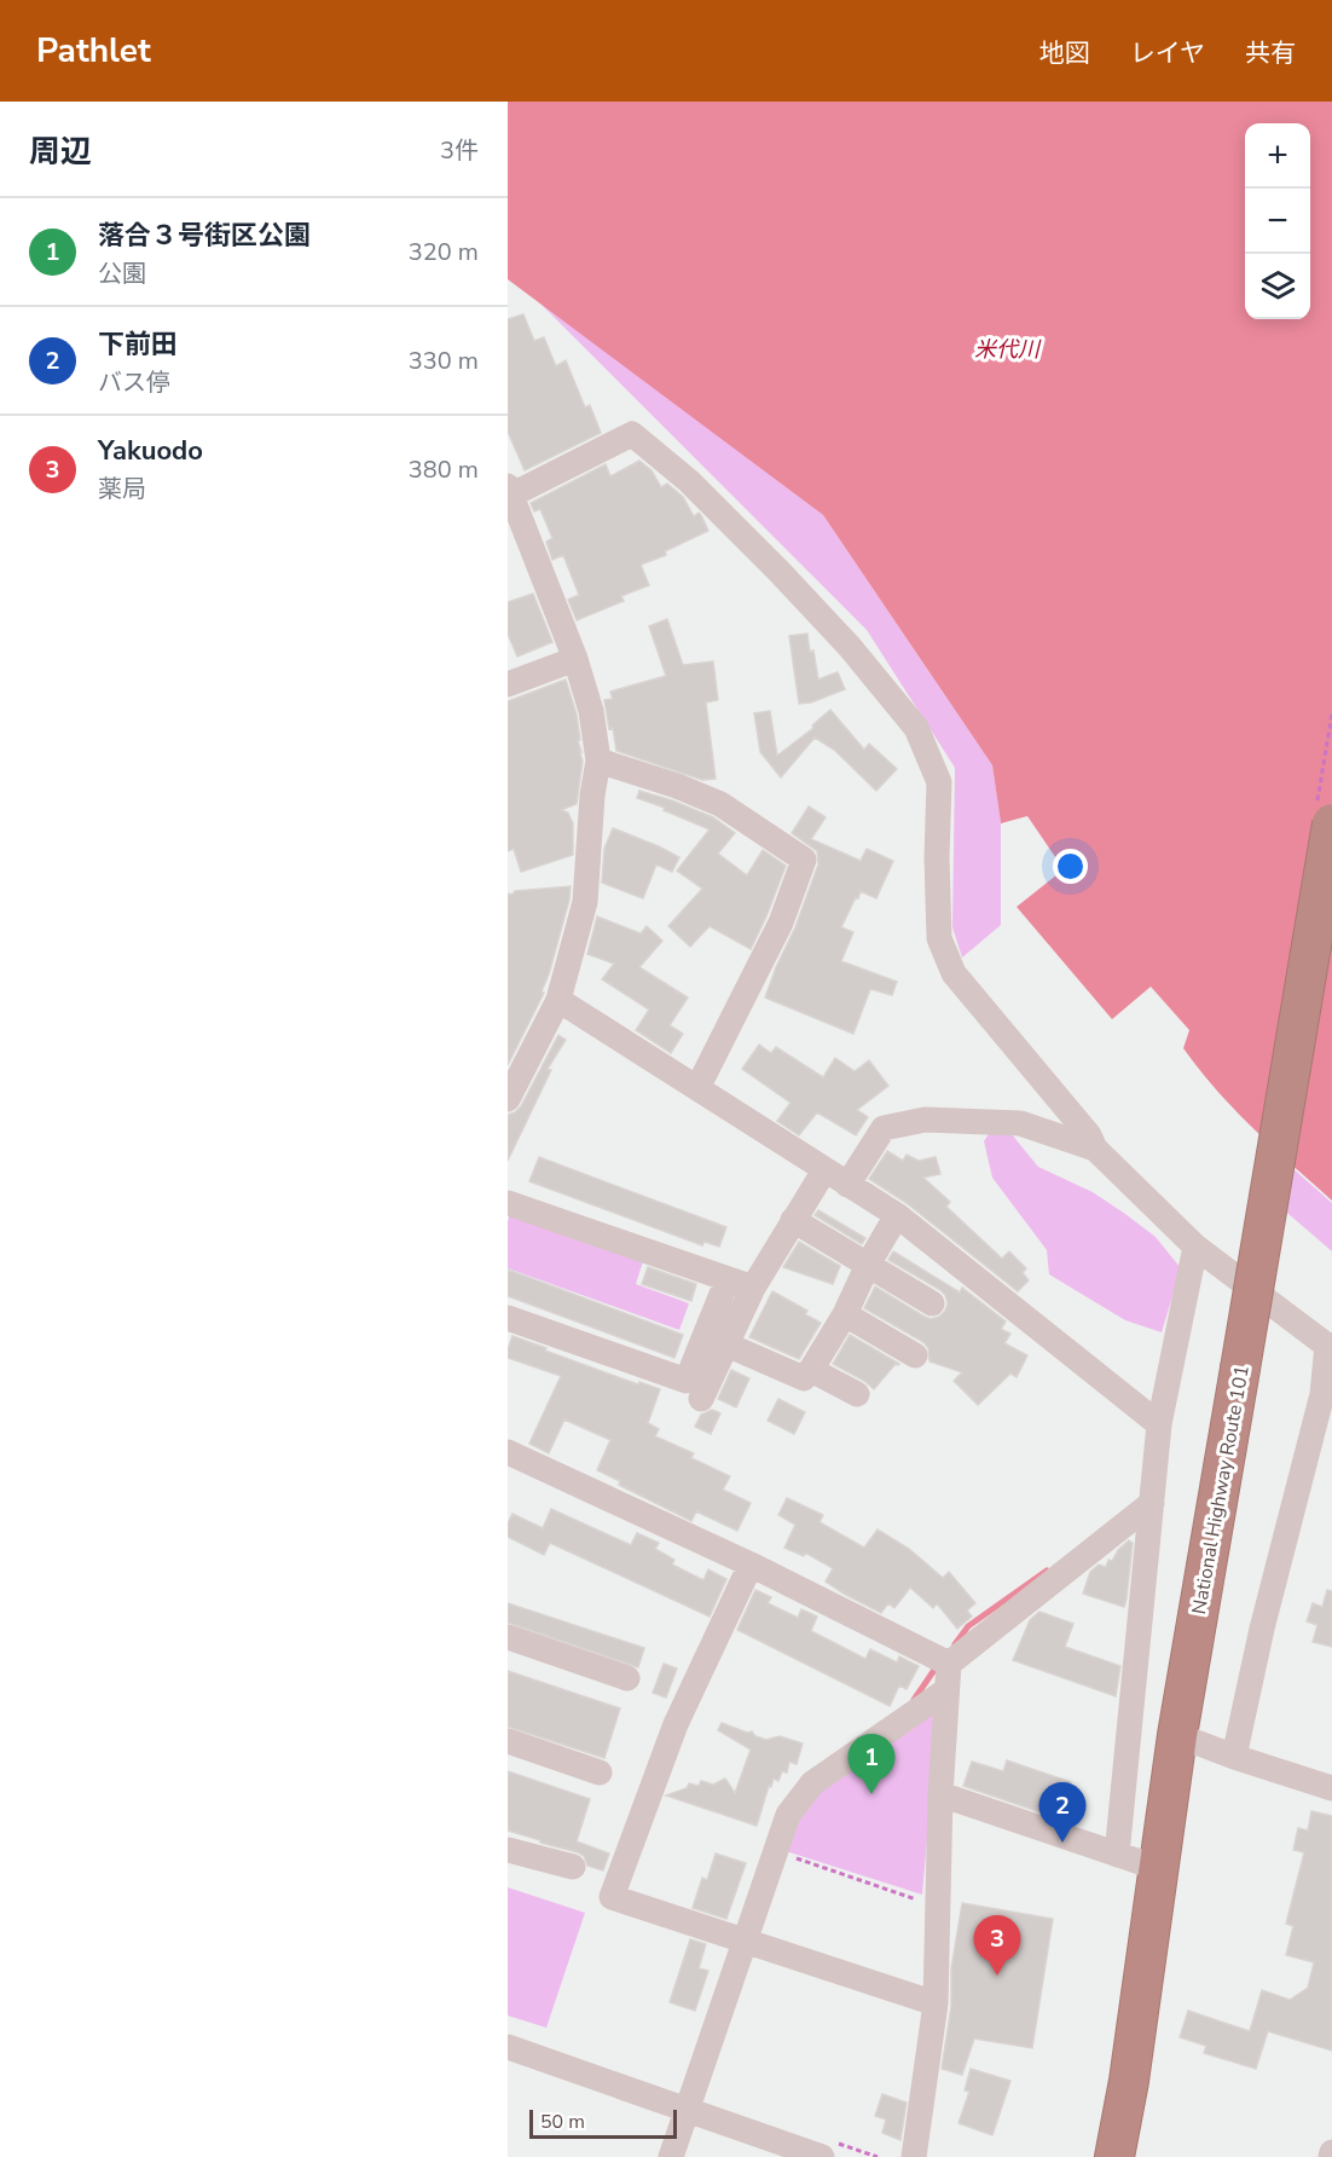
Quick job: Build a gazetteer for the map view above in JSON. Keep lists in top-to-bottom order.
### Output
{
  "streets": {
    "highway": ["National Highway Route 101"]
  },
  "water": ["米代川"],
  "scale_bar": "50 m",
  "page": {
    "header": "Pathlet",
    "nav": ["地図", "レイヤ", "共有"],
    "heading": ["周辺", "3件"],
    "map_buttons": ["+", "−"],
    "list": [
      {
        "mark": "1",
        "name": "落合３号街区公園",
        "note": "公園",
        "value": "320 m"
      },
      {
        "mark": "2",
        "name": "下前田",
        "note": "バス停",
        "value": "330 m"
      },
      {
        "mark": "3",
        "name": "Yakuodo",
        "note": "薬局",
        "value": "380 m"
      }
    ],
    "pins": ["1", "2", "3"],
    "scale": "50 m"
  }
}
